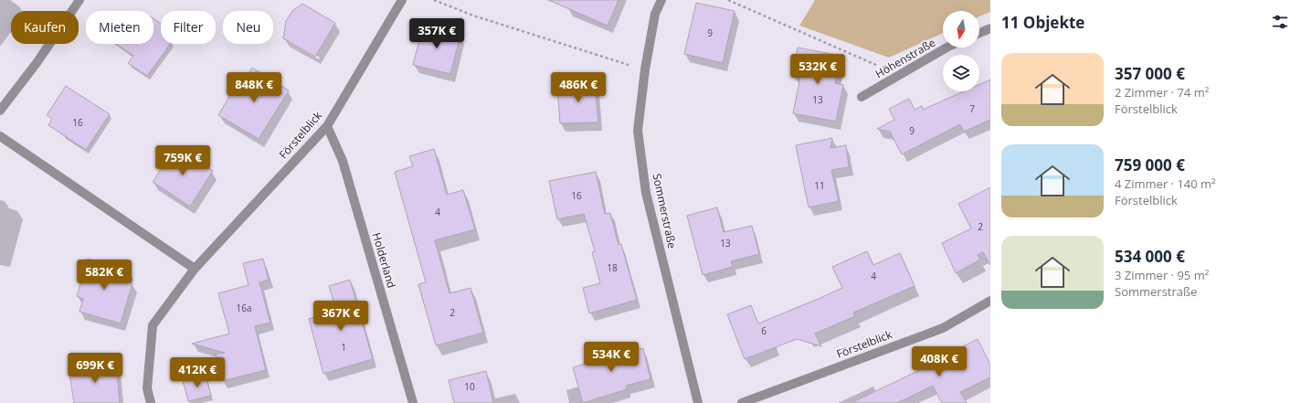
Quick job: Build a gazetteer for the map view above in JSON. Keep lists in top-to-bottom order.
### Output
{
  "streets": {
    "street": [
      "Höhenstraße",
      "Förstelblick",
      "Sommerstraße",
      "Holderland"
    ]
  },
  "crossings": [
    ["Förstelblick", "Holderland"]
  ],
  "house_numbers": [
    "9",
    "13",
    "7",
    "16",
    "9",
    "11",
    "16",
    "4",
    "2",
    "13",
    "18",
    "4",
    "16a",
    "2",
    "6",
    "1",
    "10"
  ],
  "north": "bottom",
  "page": {
    "heading": "11 Objekte",
    "chip": [
      "Kaufen",
      "Mieten",
      "Filter",
      "Neu"
    ],
    "price": [
      "357K €",
      "532K €",
      "848K €",
      "486K €",
      "759K €",
      "582K €",
      "367K €",
      "534K €",
      "408K €",
      "699K €",
      "412K €"
    ],
    "list": [
      {
        "name": "357 000 €",
        "note": "2 Zimmer · 74 m² · Förstelblick"
      },
      {
        "name": "759 000 €",
        "note": "4 Zimmer · 140 m² · Förstelblick"
      },
      {
        "name": "534 000 €",
        "note": "3 Zimmer · 95 m² · Sommerstraße"
      }
    ]
  }
}
